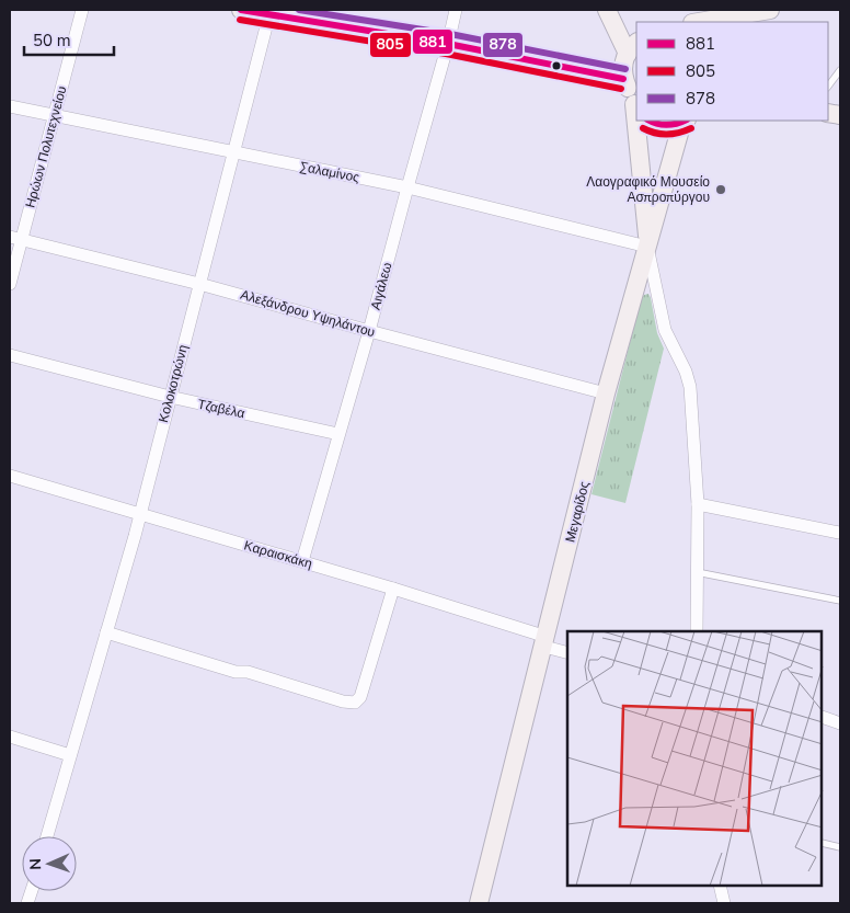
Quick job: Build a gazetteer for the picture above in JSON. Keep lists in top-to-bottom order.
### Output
{
  "streets": {
    "street": [
      "Ηρώων Πολυτεχνείου",
      "Σαλαμίνος",
      "Αιγάλεω",
      "Αλεξάνδρου Υψηλάντου",
      "Κολοκοτρώνη",
      "Τζαβέλα",
      "Μεγαρίδος",
      "Καραισκάκη"
    ]
  },
  "crossings": [
    ["Ηρώων Πολυτεχνείου", "Σαλαμίνος"],
    ["Ηρώων Πολυτεχνείου", "Αλεξάνδρου Υψηλάντου"],
    ["Σαλαμίνος", "Αιγάλεω"],
    ["Σαλαμίνος", "Κολοκοτρώνη"],
    ["Σαλαμίνος", "Μεγαρίδος"],
    ["Αιγάλεω", "Αλεξάνδρου Υψηλάντου"],
    ["Αιγάλεω", "Τζαβέλα"],
    ["Αιγάλεω", "Καραισκάκη"],
    ["Αλεξάνδρου Υψηλάντου", "Κολοκοτρώνη"],
    ["Αλεξάνδρου Υψηλάντου", "Μεγαρίδος"],
    ["Κολοκοτρώνη", "Τζαβέλα"],
    ["Κολοκοτρώνη", "Καραισκάκη"],
    ["Μεγαρίδος", "Καραισκάκη"]
  ],
  "places": ["Λαογραφικό Μουσείο Ασπροπύργου"],
  "lines": ["transit line 881", "transit line 878", "transit line 805"],
  "legend": ["881", "805", "878"],
  "scale_bar": "50 m",
  "north": "left"
}
